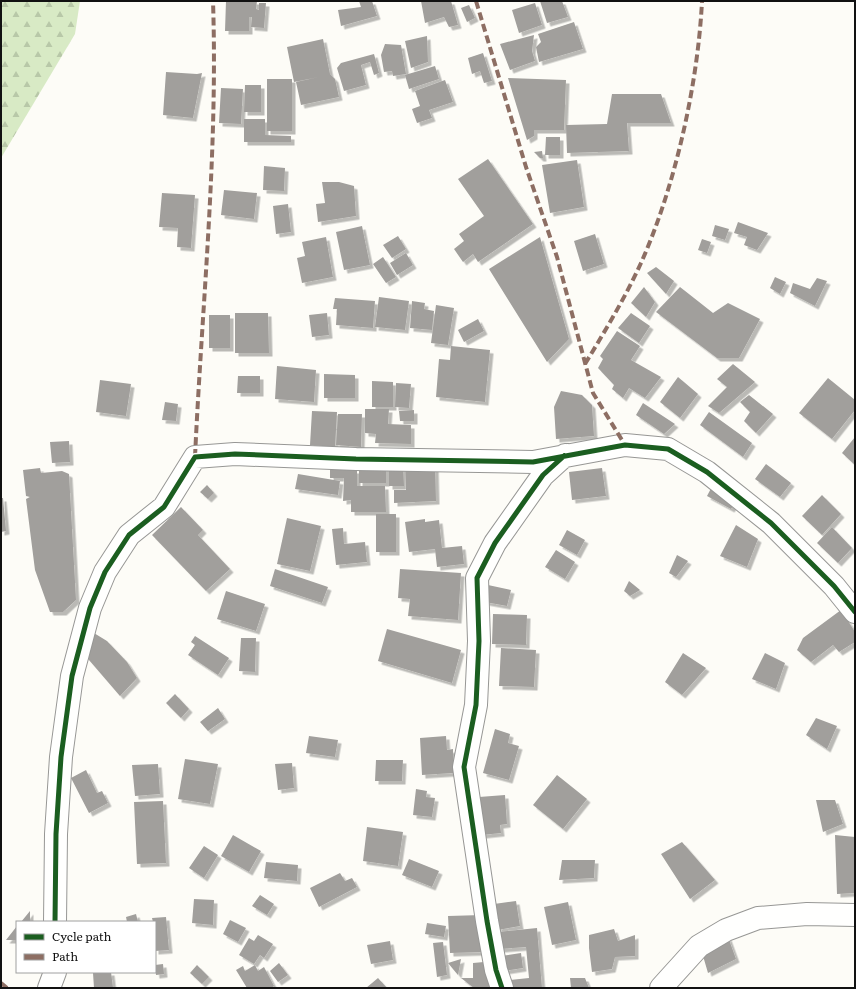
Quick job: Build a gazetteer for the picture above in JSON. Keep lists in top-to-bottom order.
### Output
{
  "legend": ["Cycle path", "Path"]
}
